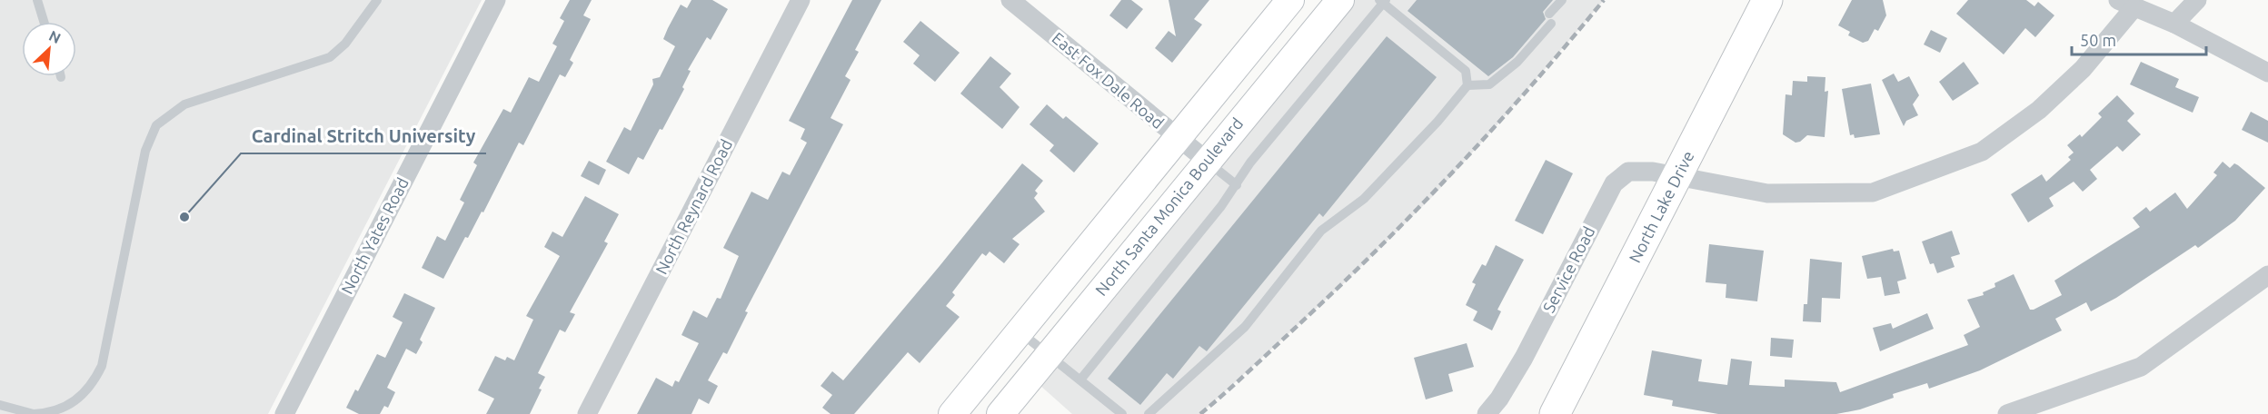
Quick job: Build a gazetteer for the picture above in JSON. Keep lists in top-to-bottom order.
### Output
{
  "streets": {
    "main road": ["North Lake Drive"],
    "street": [
      "East Fox Dale Road",
      "North Reynard Road",
      "North Santa Monica Boulevard",
      "North Yates Road",
      "Service Road"
    ]
  },
  "crossings": [
    ["East Fox Dale Road", "North Santa Monica Boulevard"],
    ["North Lake Drive", "Service Road"]
  ],
  "places": ["Cardinal Stritch University"],
  "scale_bar": "50 m",
  "north": "top right"
}
